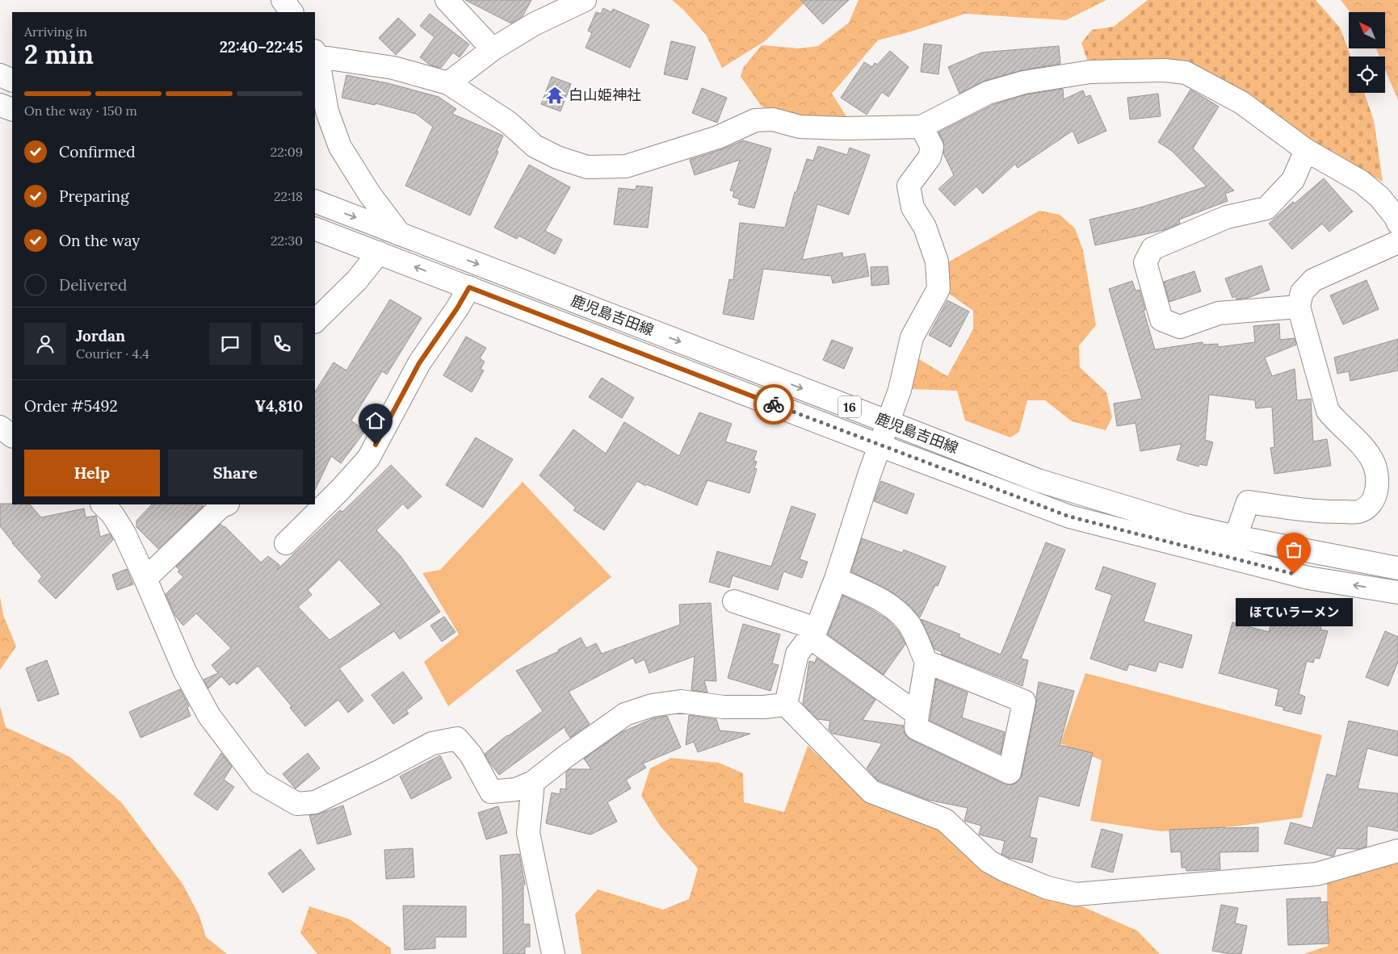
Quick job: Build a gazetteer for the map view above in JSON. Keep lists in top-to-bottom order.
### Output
{
  "streets": {
    "street": ["鹿児島吉田線", "16"]
  },
  "places": {
    "temple": ["白山姫神社"],
    "other": ["ほていラーメン"]
  },
  "north": "top left",
  "page": {
    "heading": ["2 min", "Arriving in", "22:40–22:45"],
    "panel": [
      "Jordan",
      "Courier · 4.4",
      "Order #5492",
      "¥4,810"
    ],
    "bar": "On the way · 150 m",
    "list": [
      ["Confirmed", "22:09"],
      ["Preparing", "22:18"],
      ["On the way", "22:30"],
      "Delivered"
    ],
    "buttons": ["Help", "Share"],
    "bubble": "ほていラーメン"
  }
}
